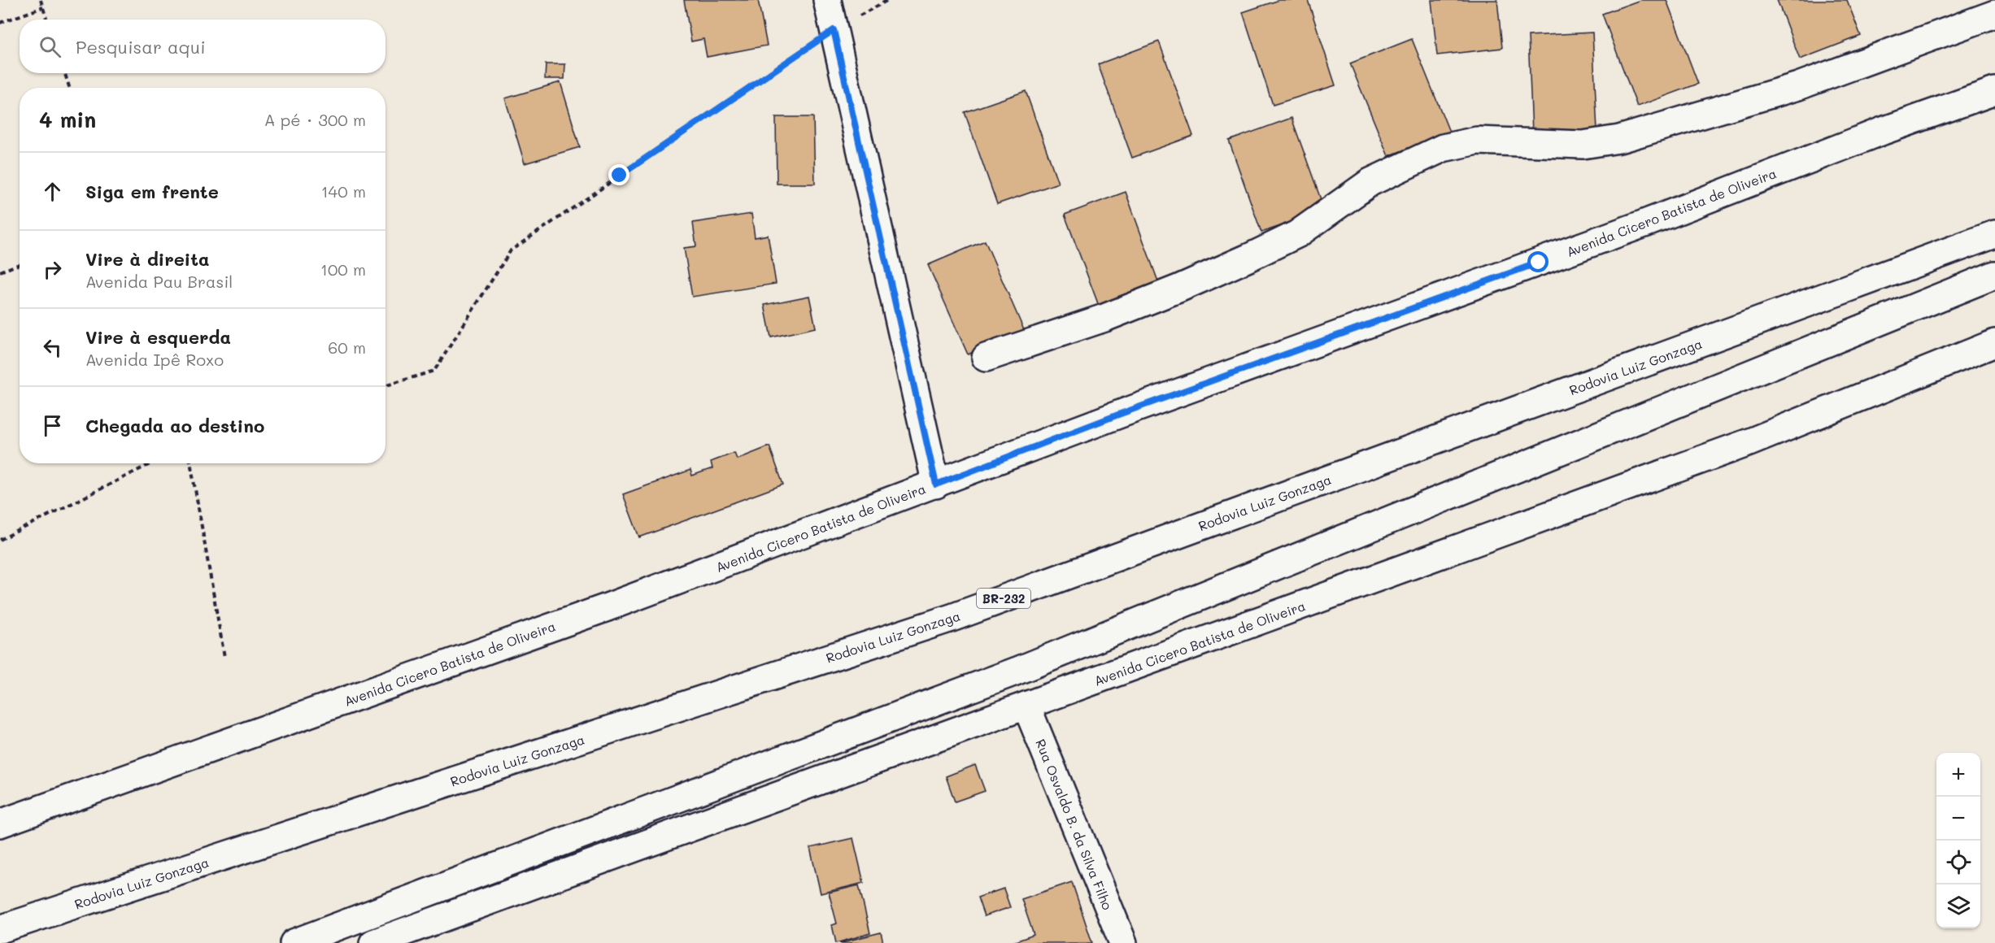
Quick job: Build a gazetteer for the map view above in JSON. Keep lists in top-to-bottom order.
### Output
{
  "streets": {
    "main road": [
      "Avenida Cicero Batista de Oliveira",
      "Rodovia Luiz Gonzaga",
      "BR-232",
      "Rua Osvaldo B. da Silva Filho"
    ]
  },
  "crossings": [
    ["Avenida Cicero Batista de Oliveira", "Rua Osvaldo B. da Silva Filho"]
  ],
  "page": {
    "search": "Pesquisar aqui",
    "heading": ["4 min", "A pé · 300 m"],
    "list": [
      ["Siga em frente", "140 m"],
      ["Vire à direita", "Avenida Pau Brasil", "100 m"],
      ["Vire à esquerda", "Avenida Ipê Roxo", "60 m"],
      "Chegada ao destino"
    ],
    "map_buttons": ["+", "−"]
  }
}
